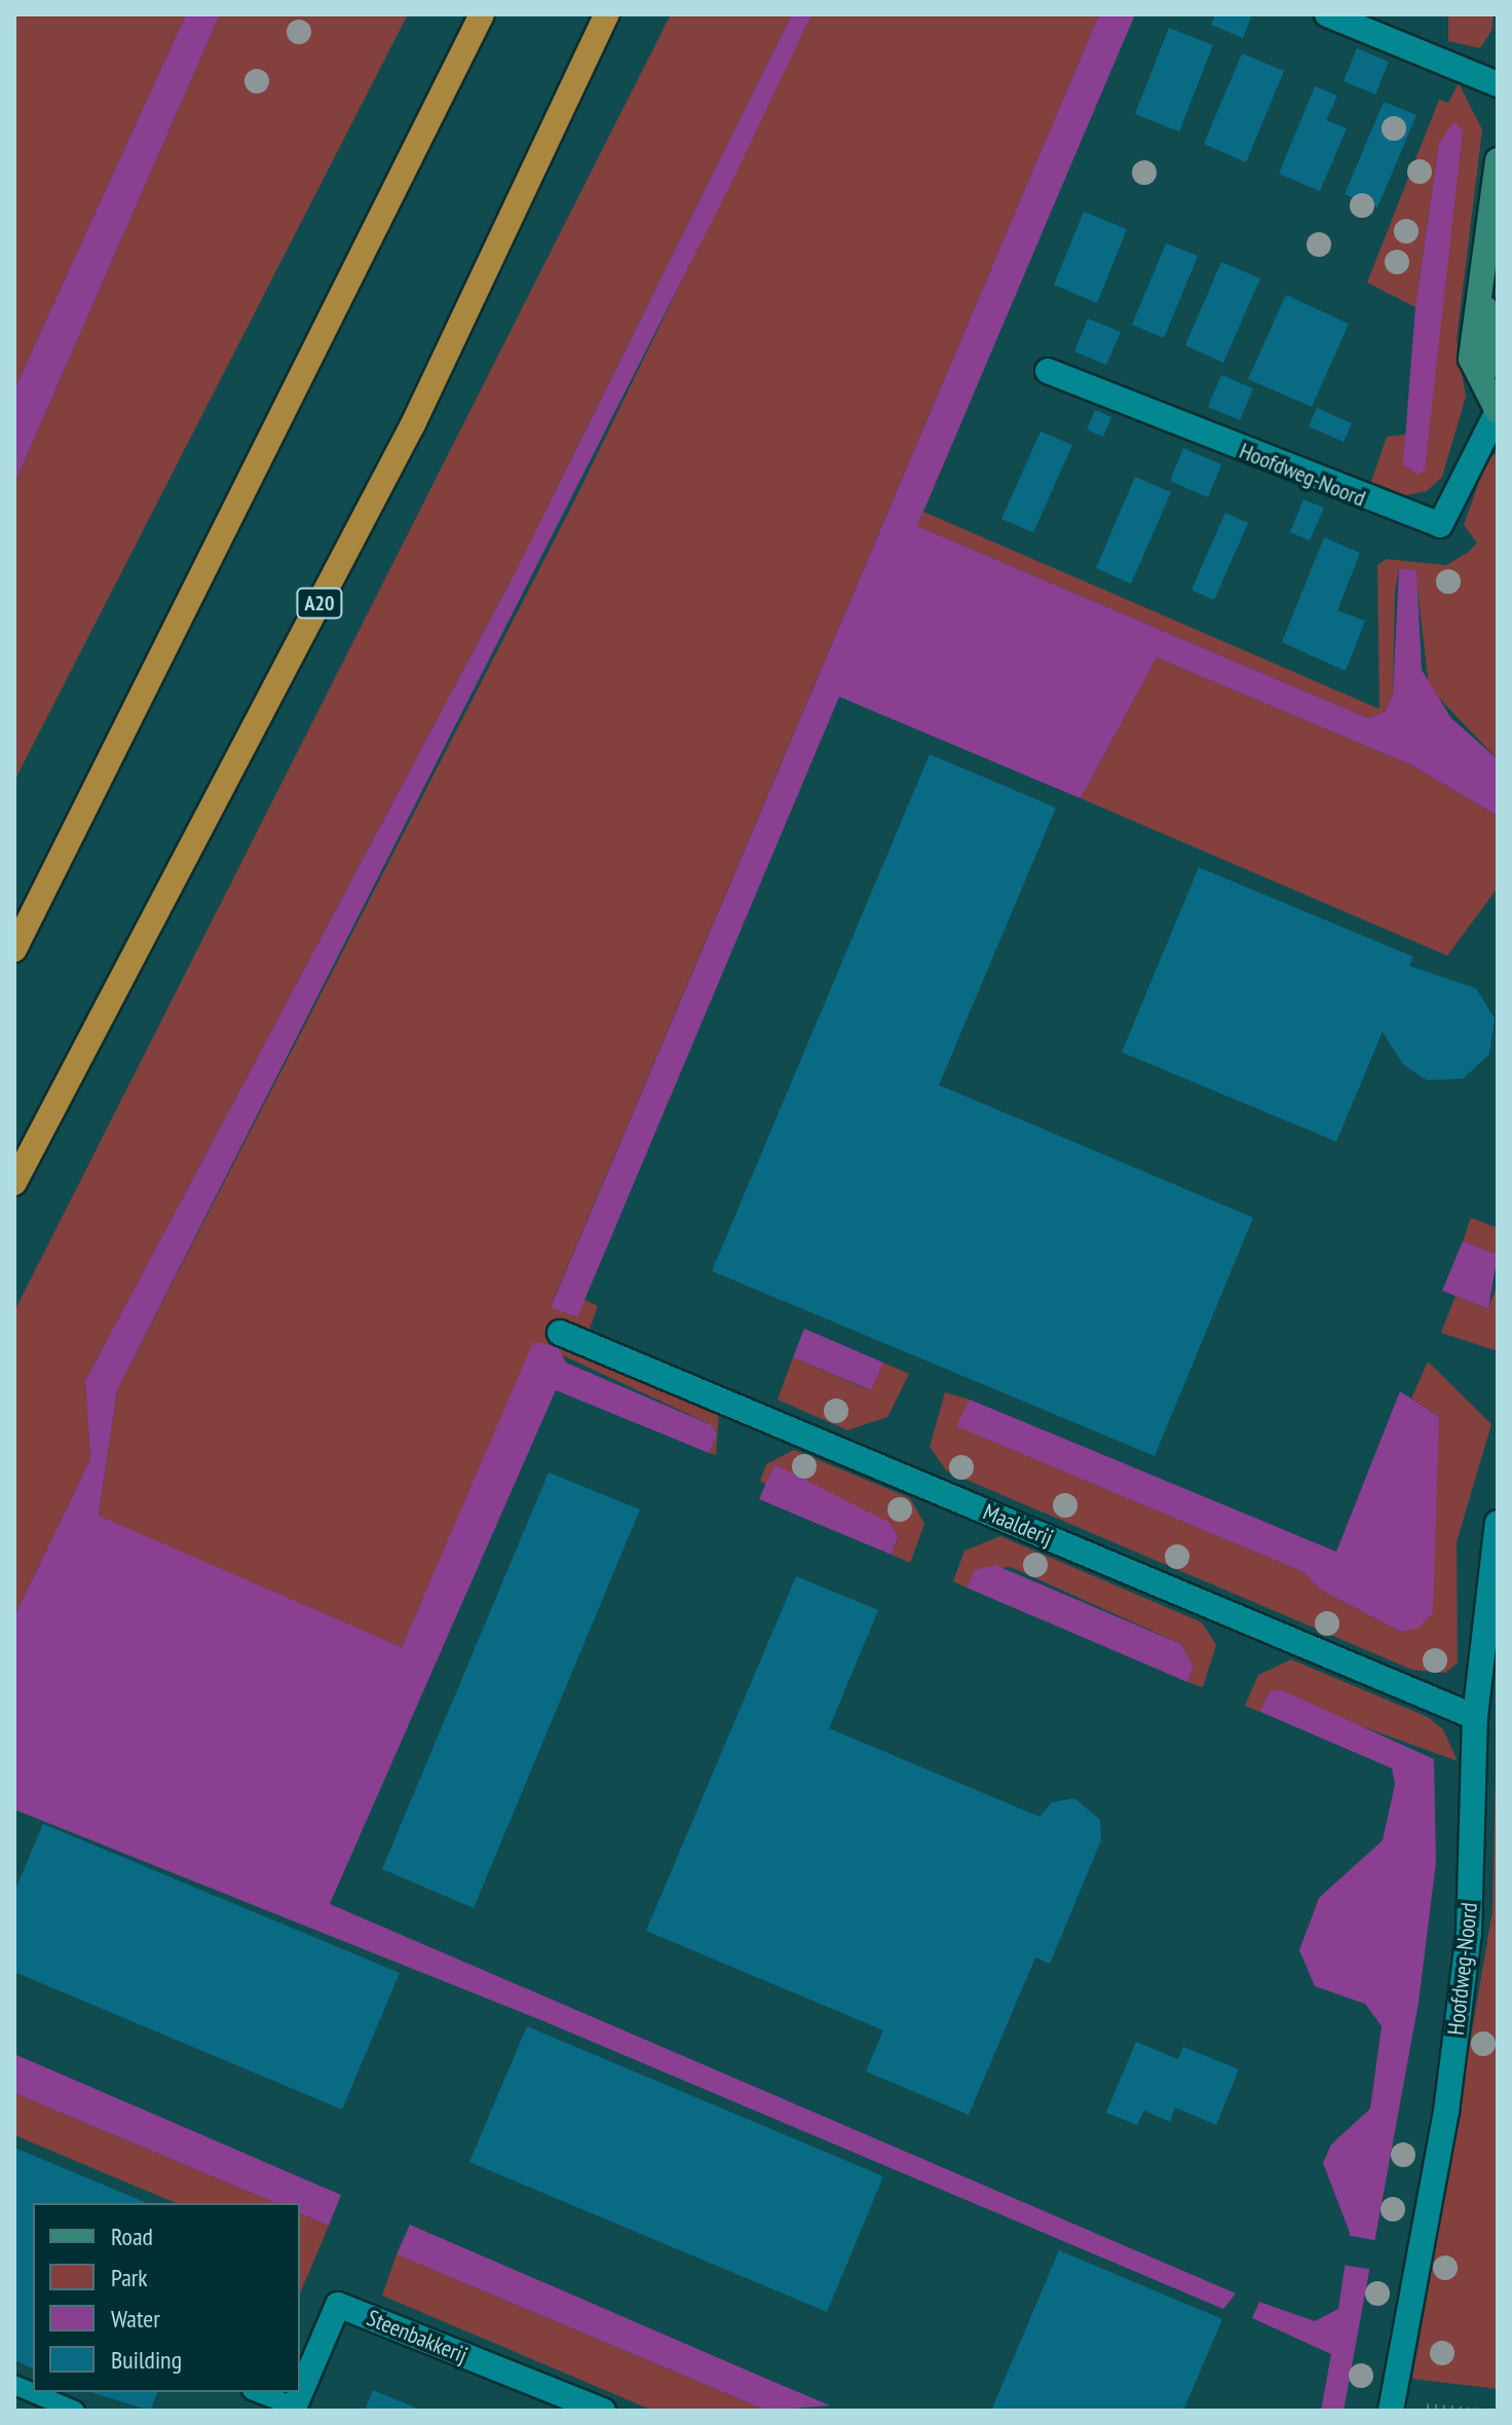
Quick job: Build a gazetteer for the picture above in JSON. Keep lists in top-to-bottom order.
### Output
{
  "streets": {
    "highway": ["A20"],
    "street": ["Hoofdweg-Noord", "Maalderij", "Steenbakkerij"]
  },
  "crossings": [
    ["Hoofdweg-Noord", "Maalderij"]
  ],
  "legend": [
    "Road",
    "Park",
    "Water",
    "Building"
  ]
}
